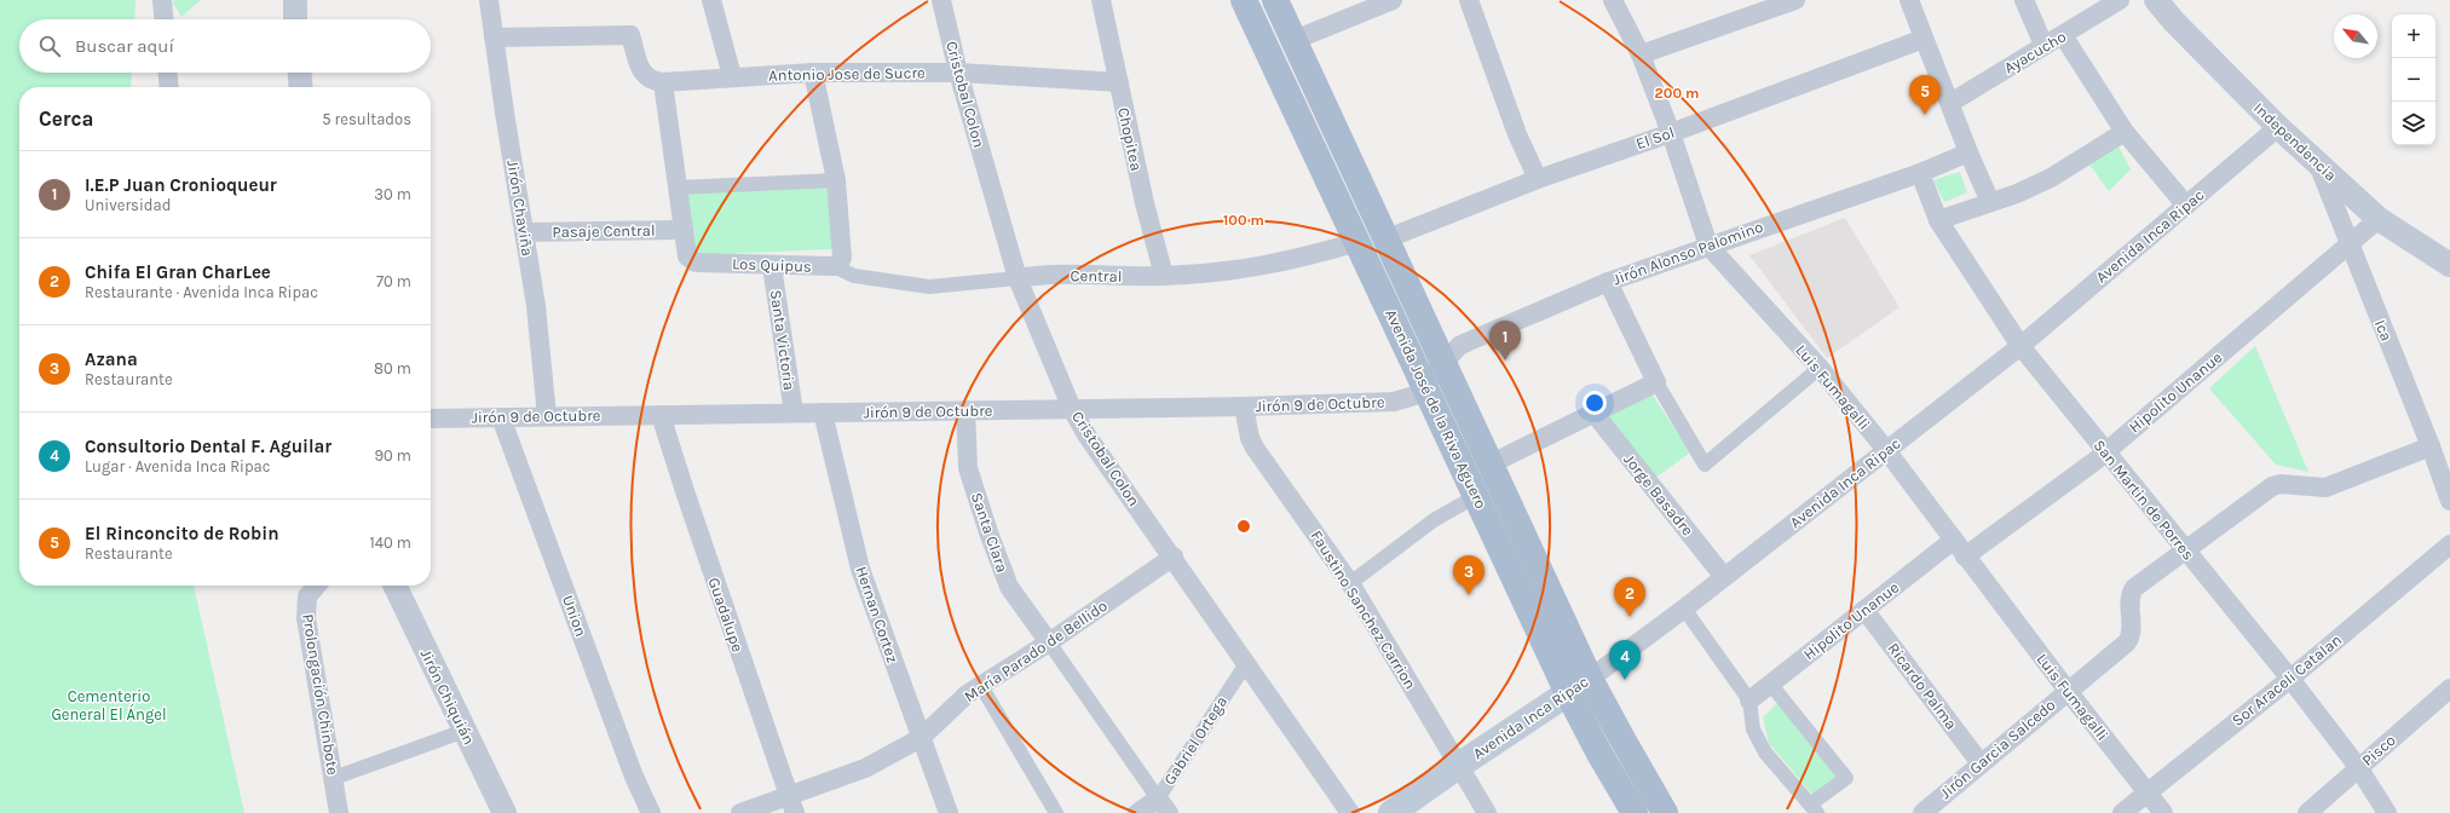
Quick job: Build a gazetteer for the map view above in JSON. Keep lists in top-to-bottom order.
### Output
{
  "streets": {
    "main road": ["Avenida Inca Ripac", "Avenida José de la Riva Aguero"],
    "street": [
      "Ayacucho",
      "Antonio Jose de Sucre",
      "Cristobal Colon",
      "El Sol",
      "Chopitea",
      "Independencia",
      "Jirón Chaviña",
      "Pasaje Central",
      "Jirón Alonso Palomino",
      "Los Quipus",
      "Central",
      "Ica",
      "Santa Victoria",
      "Luis Fumagalli",
      "Hipolito Unanue",
      "Jirón 9 de Octubre",
      "Jorge Basadre",
      "San Martin de Porres",
      "Santa Clara",
      "Faustino Sanchez Carrion",
      "Guadalupe",
      "Hernan Cortez",
      "Union",
      "María Parado de Bellido",
      "Sor Araceli Catalan",
      "Ricardo Palma",
      "Prolongación Chinbote",
      "Jirón Chiquián",
      "Gabriel Ortega",
      "Jirón Garcia Salcedo",
      "Pisco"
    ]
  },
  "crossings": [
    ["Antonio Jose de Sucre", "Cristobal Colon"],
    ["Antonio Jose de Sucre", "Chopitea"],
    ["Antonio Jose de Sucre", "Los Quipus"],
    ["Cristobal Colon", "Central"],
    ["Cristobal Colon", "Jirón 9 de Octubre"],
    ["Cristobal Colon", "María Parado de Bellido"],
    ["Cristobal Colon", "Gabriel Ortega"],
    ["El Sol", "Luis Fumagalli"],
    ["El Sol", "Avenida José de la Riva Aguero"],
    ["Chopitea", "Central"],
    ["Independencia", "Avenida Inca Ripac"],
    ["Independencia", "Ica"],
    ["Independencia", "Hipolito Unanue"],
    ["Jirón Chaviña", "Pasaje Central"],
    ["Jirón Chaviña", "Jirón 9 de Octubre"],
    ["Pasaje Central", "Los Quipus"],
    ["Avenida Inca Ripac", "Luis Fumagalli"],
    ["Avenida Inca Ripac", "Avenida José de la Riva Aguero"],
    ["Avenida Inca Ripac", "Jorge Basadre"],
    ["Avenida Inca Ripac", "San Martin de Porres"],
    ["Avenida Inca Ripac", "Faustino Sanchez Carrion"],
    ["Jirón Alonso Palomino", "Luis Fumagalli"],
    ["Jirón Alonso Palomino", "Jirón 9 de Octubre"],
    ["Jirón Alonso Palomino", "Avenida José de la Riva Aguero"],
    ["Jirón Alonso Palomino", "San Martin de Porres"],
    ["Los Quipus", "Central"],
    ["Los Quipus", "Santa Victoria"],
    ["Central", "Avenida José de la Riva Aguero"],
    ["Ica", "Hipolito Unanue"],
    ["Ica", "Jirón Garcia Salcedo"],
    ["Santa Victoria", "Jirón 9 de Octubre"],
    ["Luis Fumagalli", "Hipolito Unanue"],
    ["Luis Fumagalli", "Sor Araceli Catalan"],
    ["Luis Fumagalli", "Jirón Garcia Salcedo"],
    ["Hipolito Unanue", "San Martin de Porres"],
    ["Hipolito Unanue", "Ricardo Palma"],
    ["Jirón 9 de Octubre", "Avenida José de la Riva Aguero"],
    ["Jirón 9 de Octubre", "Santa Clara"],
    ["Jirón 9 de Octubre", "Faustino Sanchez Carrion"],
    ["Jirón 9 de Octubre", "Guadalupe"],
    ["Jirón 9 de Octubre", "Hernan Cortez"],
    ["Jirón 9 de Octubre", "Union"],
    ["San Martin de Porres", "Sor Araceli Catalan"],
    ["San Martin de Porres", "Jirón Garcia Salcedo"],
    ["San Martin de Porres", "Pisco"],
    ["Santa Clara", "María Parado de Bellido"],
    ["Guadalupe", "María Parado de Bellido"],
    ["Hernan Cortez", "María Parado de Bellido"],
    ["Ricardo Palma", "Jirón Garcia Salcedo"]
  ],
  "parks": ["Cementerio General El Ángel"],
  "north": "top left",
  "page": {
    "map_buttons": ["+", "−"],
    "search": "Buscar aquí",
    "pins": [
      "5",
      "1",
      "3",
      "2",
      "4"
    ],
    "heading": ["Cerca", "5 resultados"],
    "list": [
      {
        "mark": "1",
        "name": "I.E.P Juan Cronioqueur",
        "note": "Universidad",
        "value": "30 m"
      },
      {
        "mark": "2",
        "name": "Chifa El Gran CharLee",
        "note": "Restaurante · Avenida Inca Ripac",
        "value": "70 m"
      },
      {
        "mark": "3",
        "name": "Azana",
        "note": "Restaurante",
        "value": "80 m"
      },
      {
        "mark": "4",
        "name": "Consultorio Dental F. Aguilar",
        "note": "Lugar · Avenida Inca Ripac",
        "value": "90 m"
      },
      {
        "mark": "5",
        "name": "El Rinconcito de Robin",
        "note": "Restaurante",
        "value": "140 m"
      }
    ]
  },
  "rings": ["200 m", "100 m"]
}
